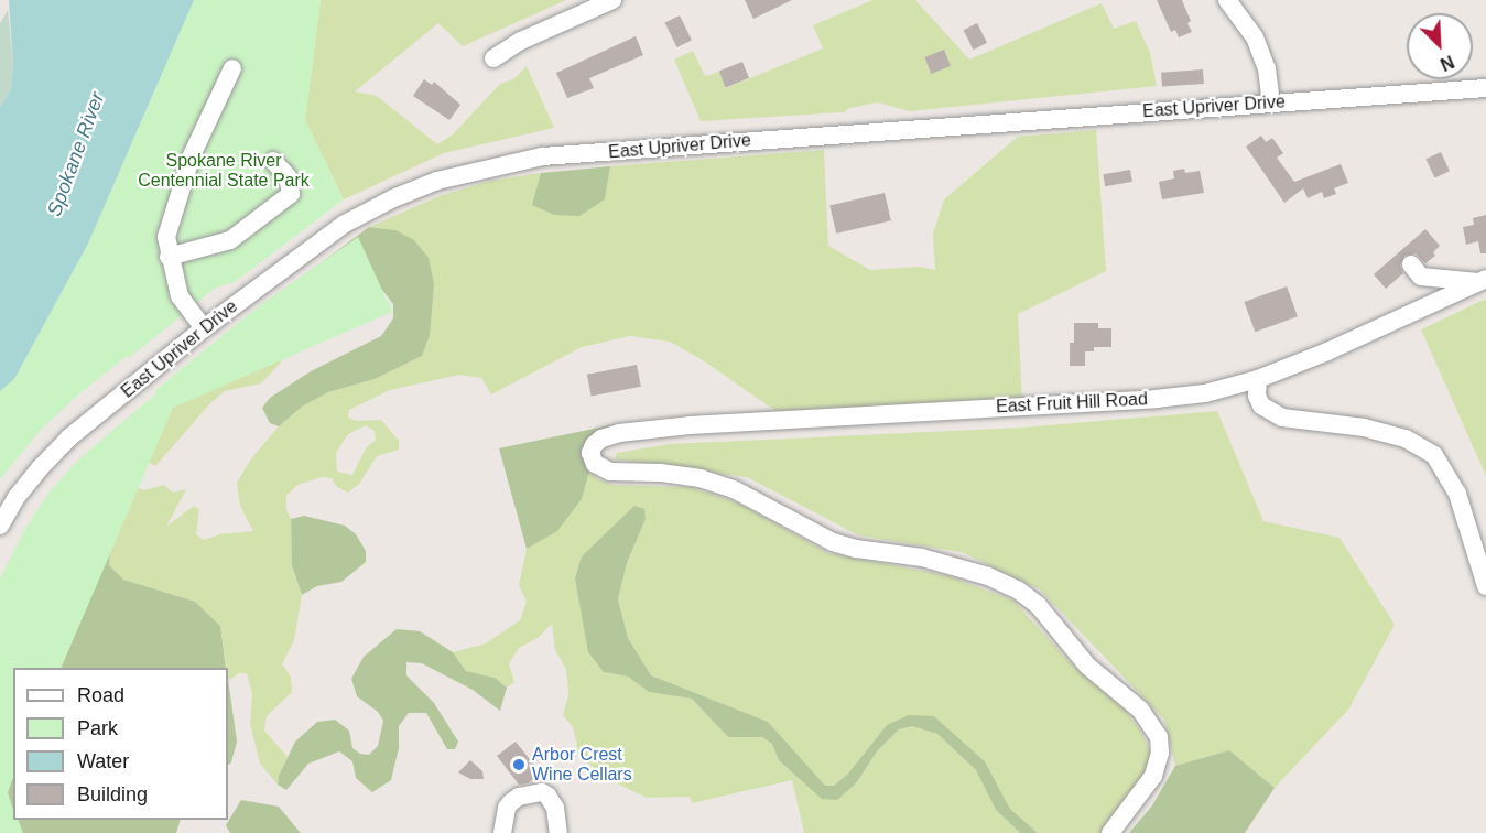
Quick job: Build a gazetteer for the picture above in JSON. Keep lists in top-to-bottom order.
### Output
{
  "streets": {
    "street": ["East Upriver Drive", "East Fruit Hill Road"]
  },
  "water": ["Spokane River"],
  "parks": ["Spokane River Centennial State Park"],
  "places": ["Arbor Crest Wine Cellars"],
  "legend": [
    "Road",
    "Park",
    "Water",
    "Building"
  ],
  "north": "bottom right"
}
